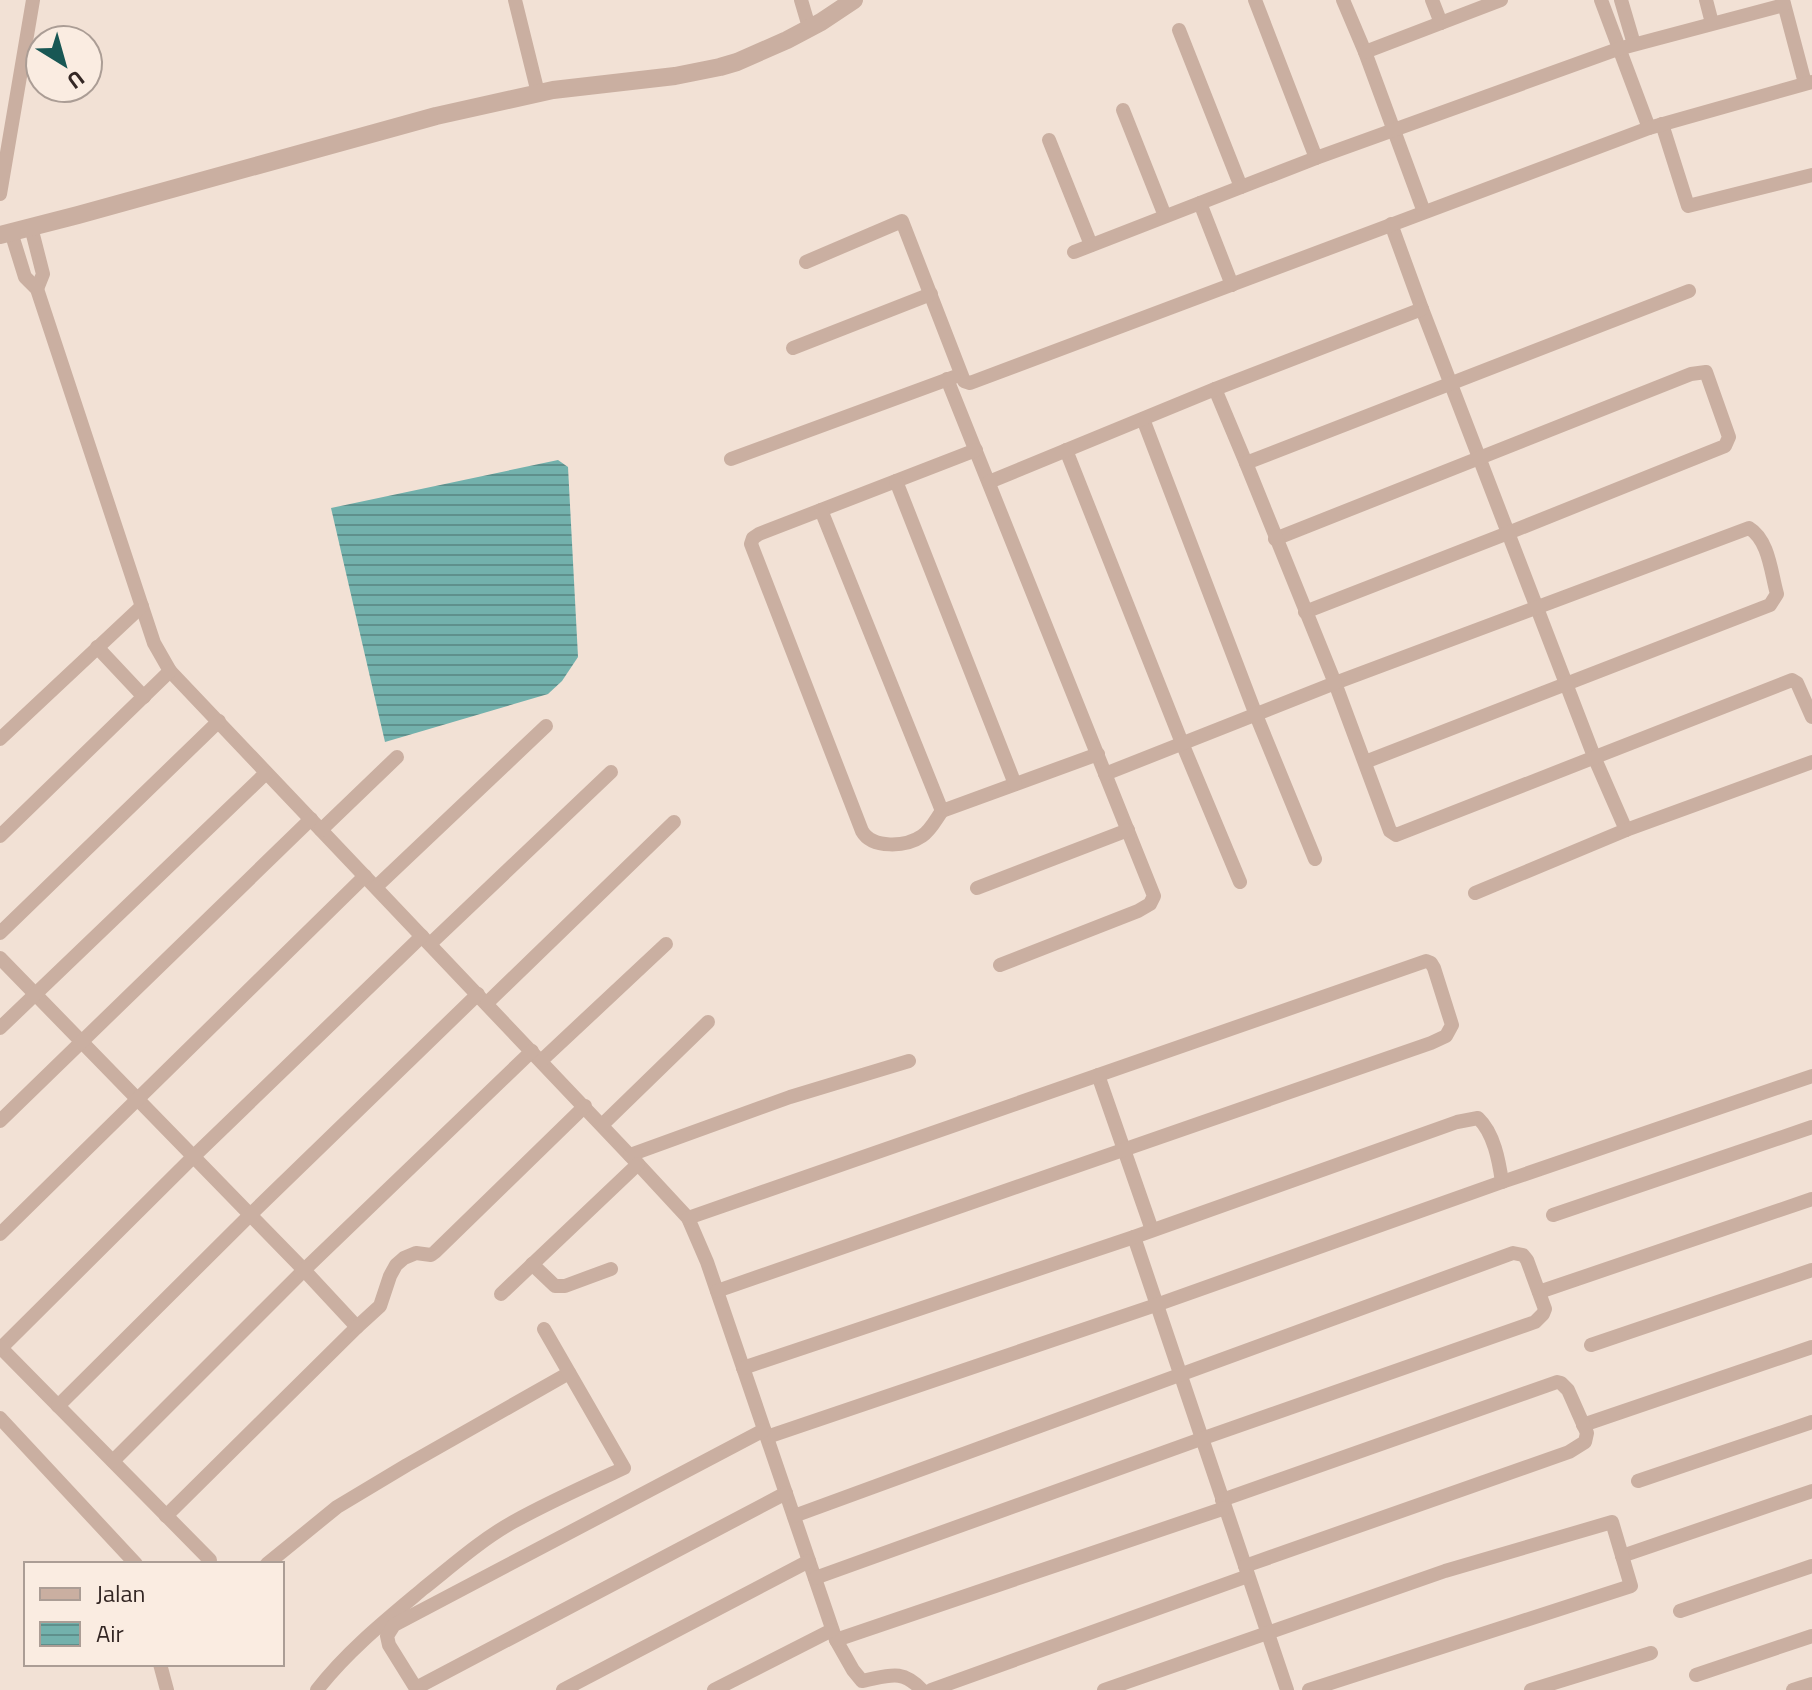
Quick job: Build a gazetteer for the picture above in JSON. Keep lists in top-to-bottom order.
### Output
{
  "legend": ["Jalan", "Air"],
  "north": "bottom right"
}
